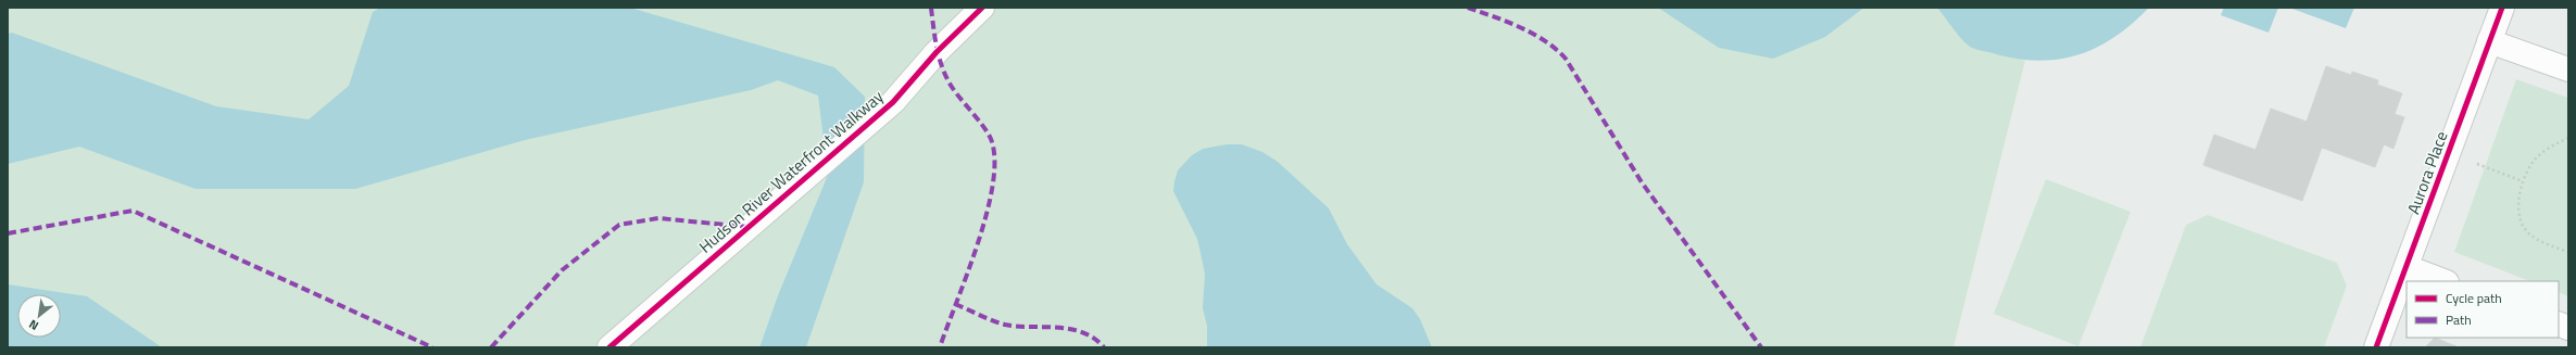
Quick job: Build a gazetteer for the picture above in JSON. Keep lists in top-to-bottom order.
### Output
{
  "streets": {
    "street": ["Hudson River Waterfront Walkway", "Aurora Place"]
  },
  "legend": ["Cycle path", "Path"],
  "north": "bottom left"
}
